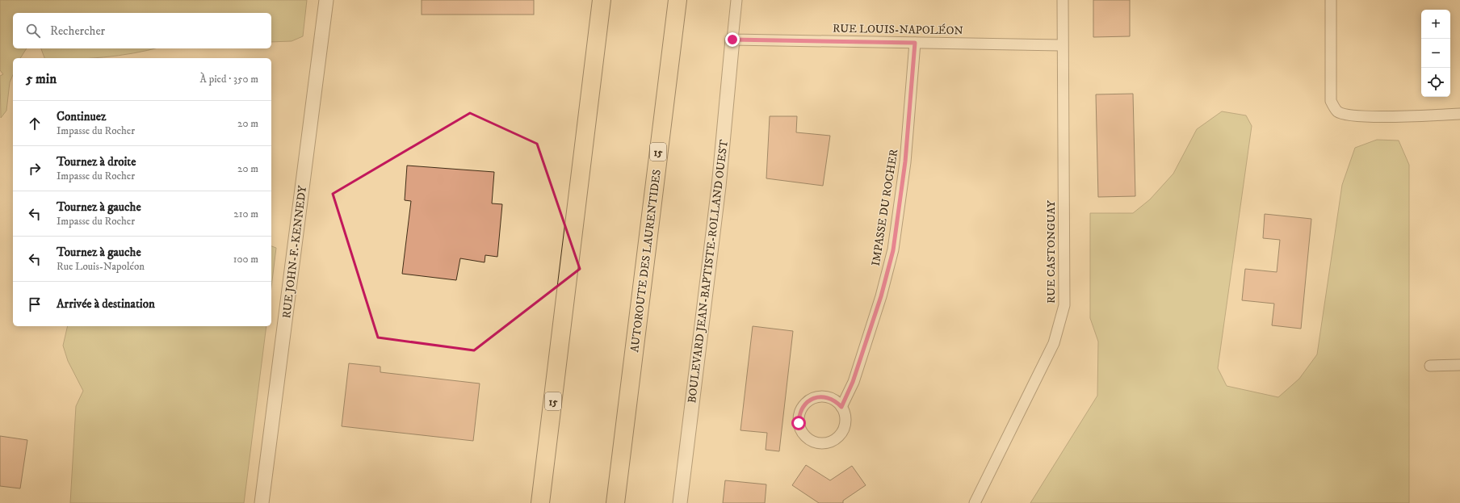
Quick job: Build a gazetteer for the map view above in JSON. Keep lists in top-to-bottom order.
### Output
{
  "streets": {
    "highway": ["15", "AUTOROUTE DES LAURENTIDES"],
    "street": [
      "RUE LOUIS-NAPOLÉON",
      "IMPASSE DU ROCHER",
      "RUE JOHN-F.-KENNEDY",
      "RUE CASTONGUAY",
      "BOULEVARD JEAN-BAPTISTE-ROLLAND OUEST"
    ]
  },
  "crossings": [
    ["RUE LOUIS-NAPOLÉON", "IMPASSE DU ROCHER"],
    ["RUE LOUIS-NAPOLÉON", "RUE CASTONGUAY"],
    ["RUE LOUIS-NAPOLÉON", "BOULEVARD JEAN-BAPTISTE-ROLLAND OUEST"]
  ],
  "page": {
    "map_buttons": ["+", "−"],
    "search": "Rechercher",
    "heading": ["5 min", "À pied · 350 m"],
    "list": [
      ["Continuez", "Impasse du Rocher", "20 m"],
      ["Tournez à droite", "Impasse du Rocher", "20 m"],
      ["Tournez à gauche", "Impasse du Rocher", "210 m"],
      ["Tournez à gauche", "Rue Louis-Napoléon", "100 m"],
      "Arrivée à destination"
    ]
  }
}
